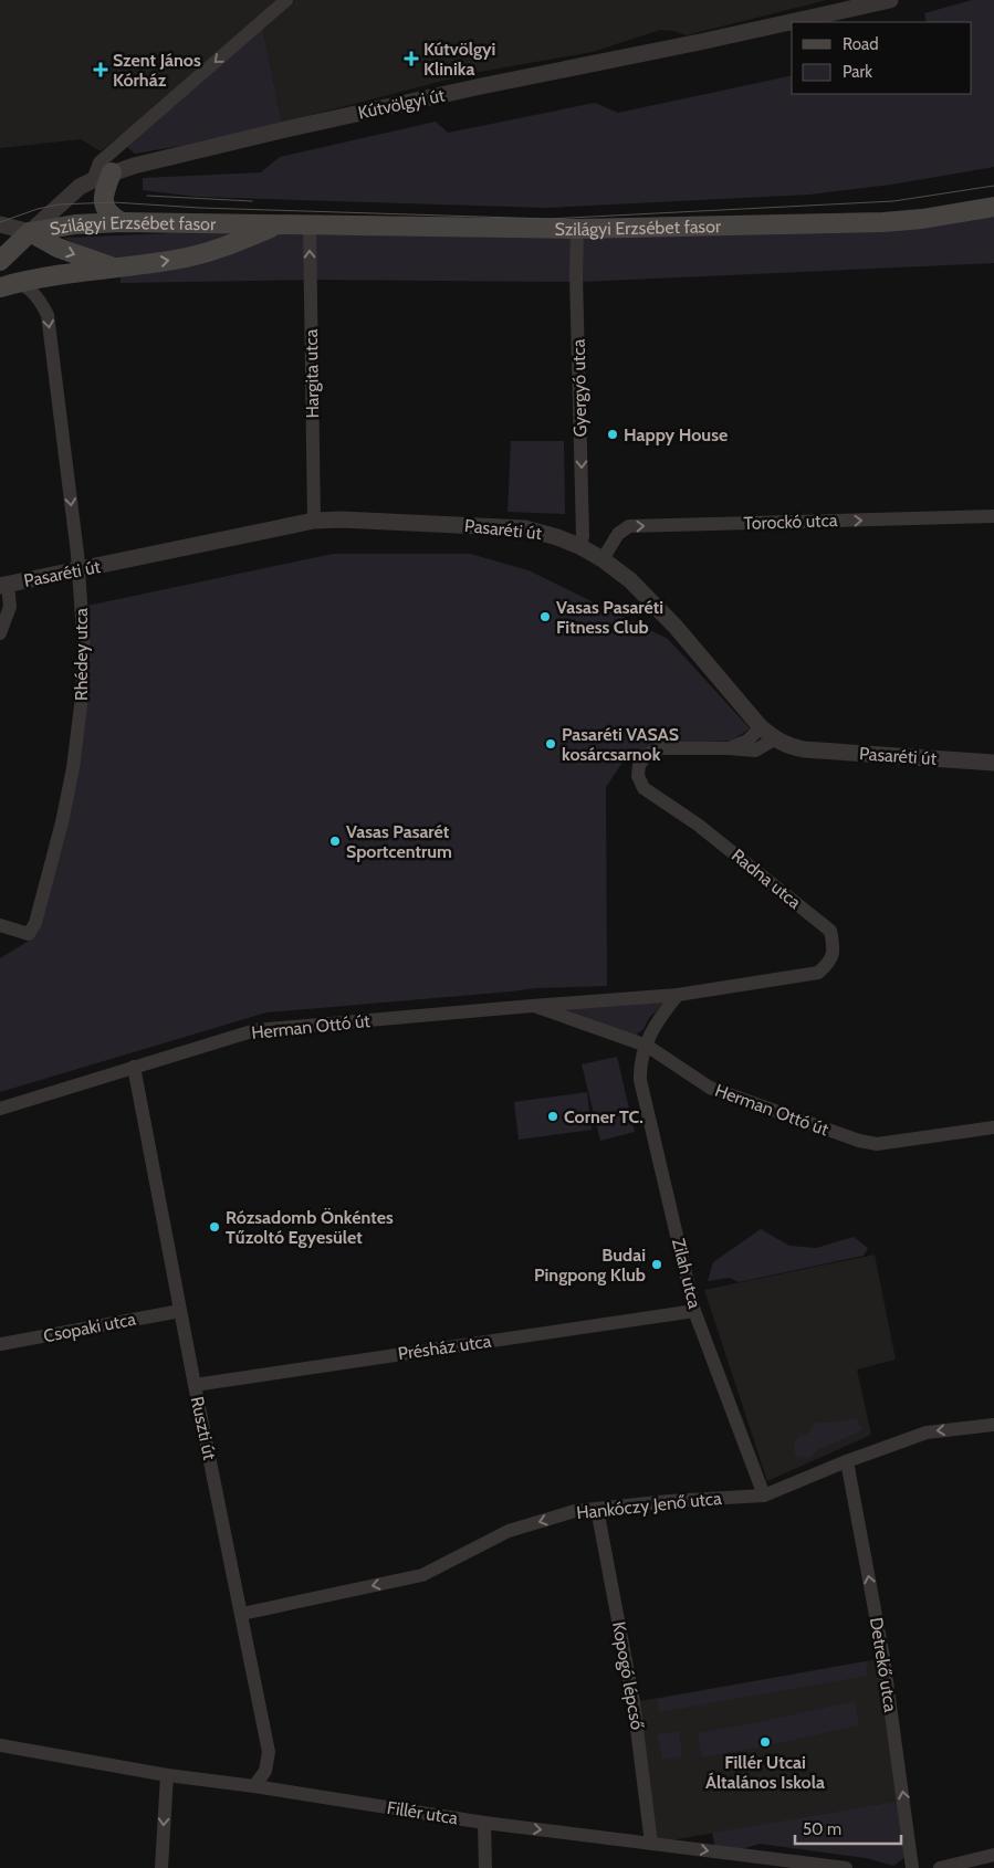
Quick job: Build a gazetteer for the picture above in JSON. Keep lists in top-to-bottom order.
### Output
{
  "streets": {
    "main road": ["Szilágyi Erzsébet fasor"],
    "street": [
      "Kútvölgyi út",
      "Hargita utca",
      "Gyergyó utca",
      "Torockó utca",
      "Pasaréti út",
      "Rhédey utca",
      "Radna utca",
      "Herman Ottó út",
      "Zilah utca",
      "Csopaki utca",
      "Présház utca",
      "Ruszti út",
      "Hankóczy Jenő utca",
      "Detrekő utca",
      "Kopogó lépcső",
      "Fillér utca"
    ]
  },
  "crossings": [
    ["Kútvölgyi út", "Szilágyi Erzsébet fasor"],
    ["Szilágyi Erzsébet fasor", "Hargita utca"],
    ["Szilágyi Erzsébet fasor", "Gyergyó utca"],
    ["Szilágyi Erzsébet fasor", "Rhédey utca"],
    ["Hargita utca", "Pasaréti út"],
    ["Gyergyó utca", "Pasaréti út"],
    ["Torockó utca", "Pasaréti út"],
    ["Pasaréti út", "Rhédey utca"],
    ["Pasaréti út", "Radna utca"],
    ["Radna utca", "Herman Ottó út"],
    ["Herman Ottó út", "Zilah utca"],
    ["Herman Ottó út", "Ruszti út"],
    ["Zilah utca", "Présház utca"],
    ["Zilah utca", "Hankóczy Jenő utca"],
    ["Csopaki utca", "Ruszti út"],
    ["Présház utca", "Ruszti út"],
    ["Ruszti út", "Hankóczy Jenő utca"],
    ["Ruszti út", "Fillér utca"],
    ["Hankóczy Jenő utca", "Detrekő utca"],
    ["Hankóczy Jenő utca", "Kopogó lépcső"],
    ["Kopogó lépcső", "Fillér utca"]
  ],
  "one_way": [
    "Hargita utca",
    "Gyergyó utca",
    "Torockó utca",
    "Rhédey utca",
    "Hankóczy Jenő utca",
    "Detrekő utca",
    "Fillér utca"
  ],
  "places": {
    "health": ["Kútvölgyi Klinika", "Szent János Kórház"],
    "other": [
      "Happy House",
      "Vasas Pasaréti Fitness Club",
      "Pasaréti VASAS kosárcsarnok",
      "Vasas Pasarét Sportcentrum",
      "Corner TC.",
      "Rózsadomb Önkéntes Tűzoltó Egyesület",
      "Budai Pingpong Klub",
      "Fillér Utcai Általános Iskola"
    ]
  },
  "legend": ["Road", "Park"],
  "scale_bar": "50 m"
}
